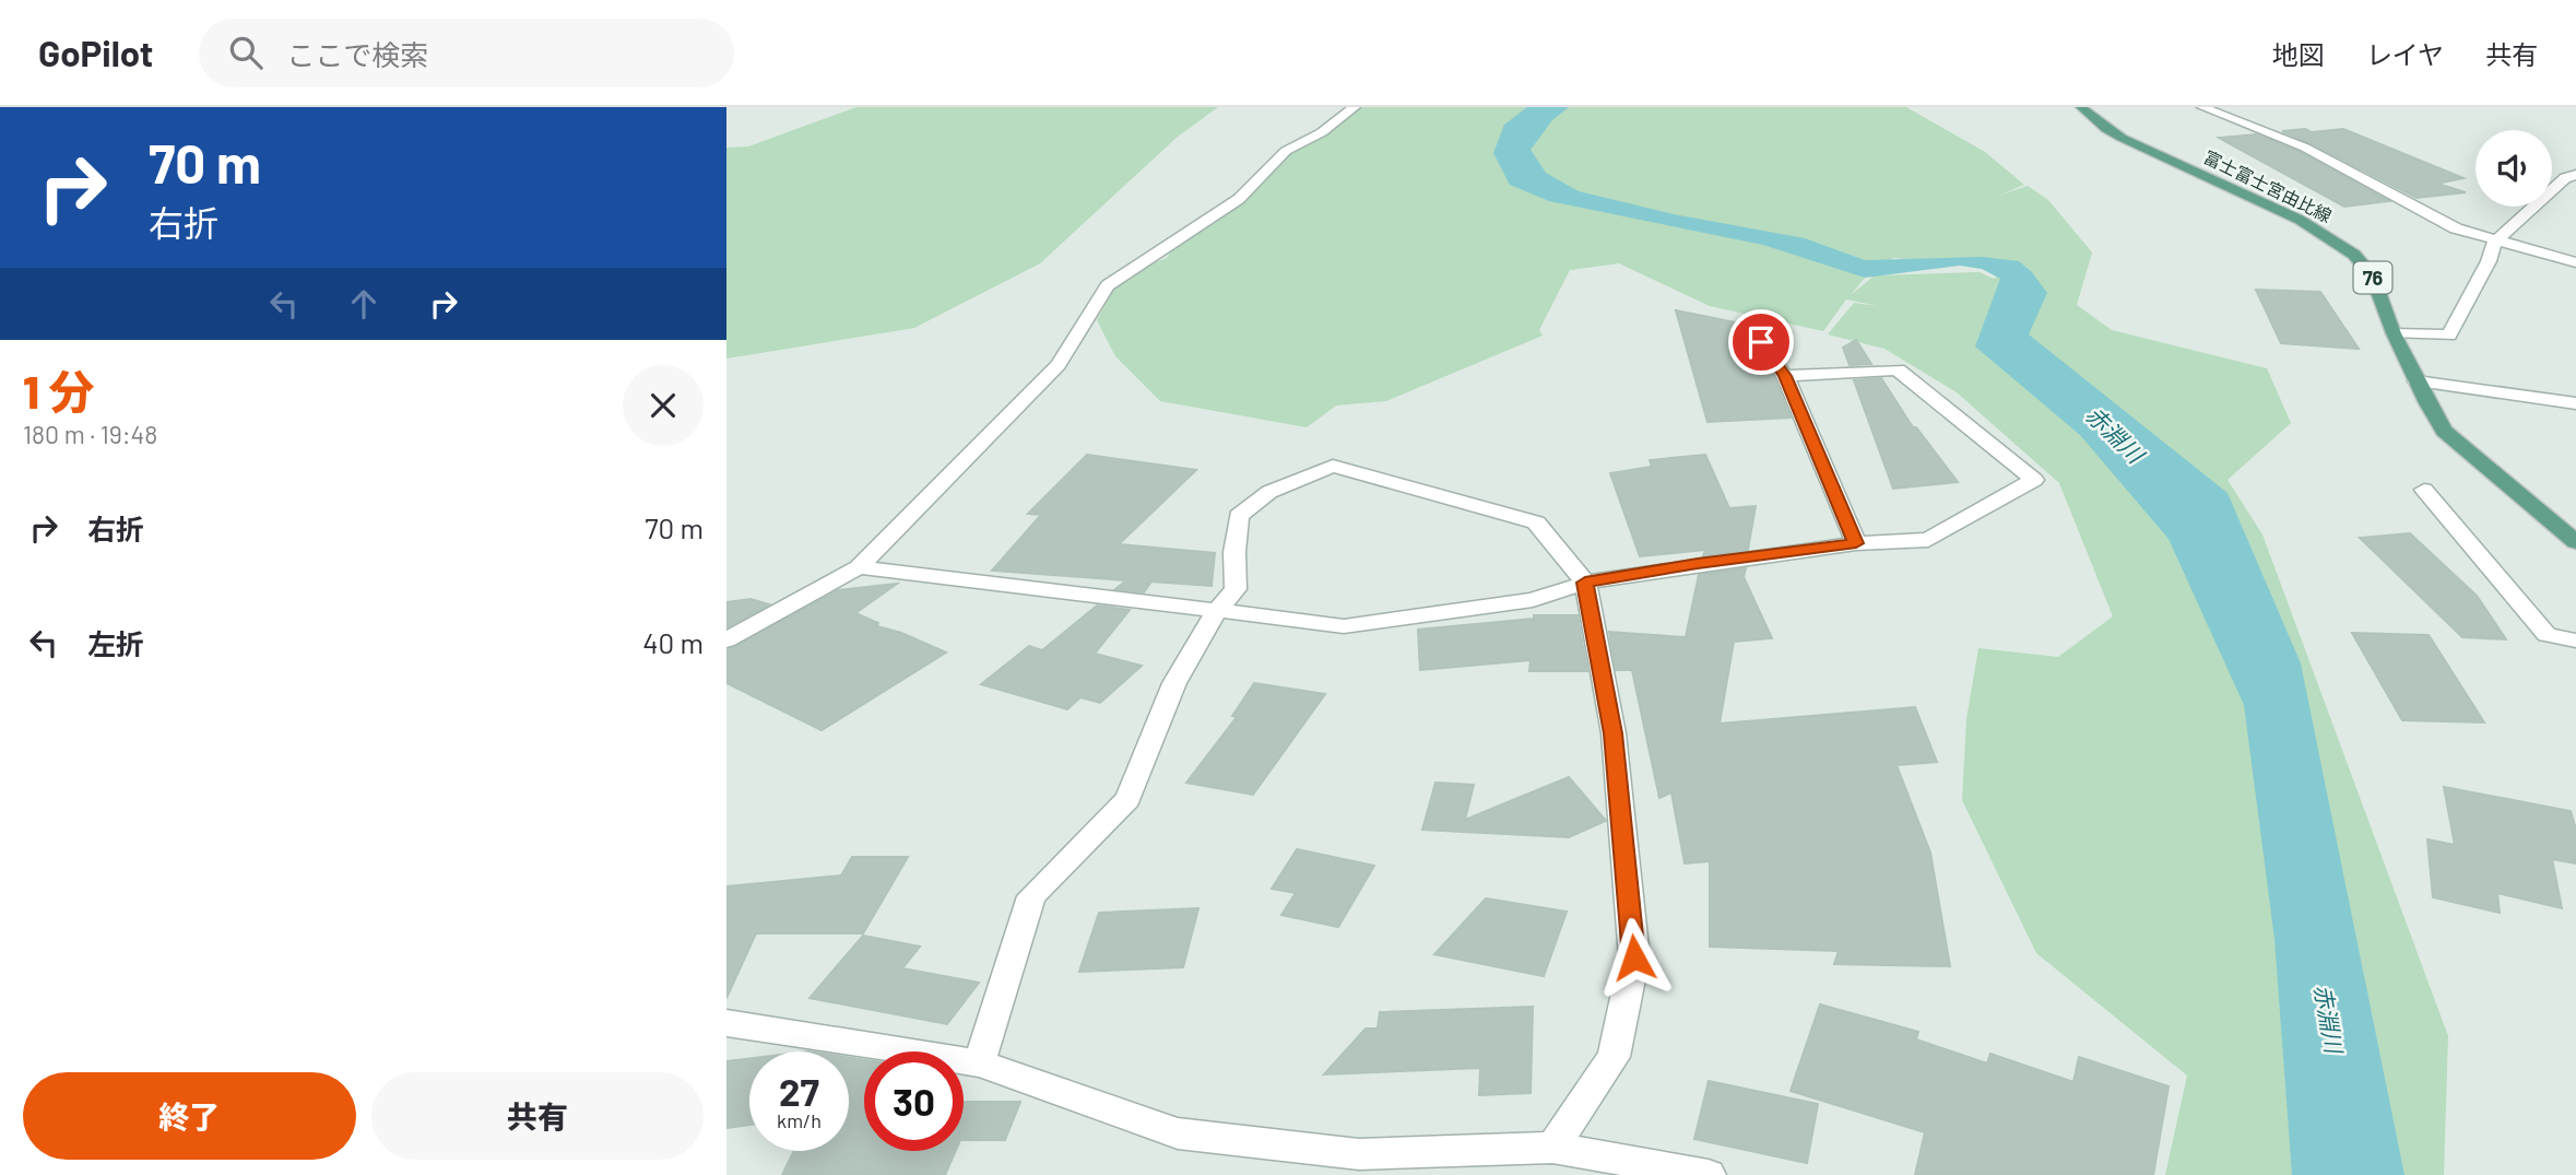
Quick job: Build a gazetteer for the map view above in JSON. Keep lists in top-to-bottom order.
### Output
{
  "streets": {
    "main road": ["富士富士宮由比線", "76"]
  },
  "water": ["赤淵川"],
  "page": {
    "header": "GoPilot",
    "search": "ここで検索",
    "nav": ["地図", "レイヤ", "共有"],
    "turn": ["70 m", "右折"],
    "heading": ["1 分", "180 m · 19:48"],
    "list": [
      {
        "name": "右折",
        "value": "70 m"
      },
      {
        "name": "左折",
        "value": "40 m"
      }
    ],
    "speed": "27 km/h",
    "limit": "30",
    "buttons": ["終了", "共有"]
  }
}
